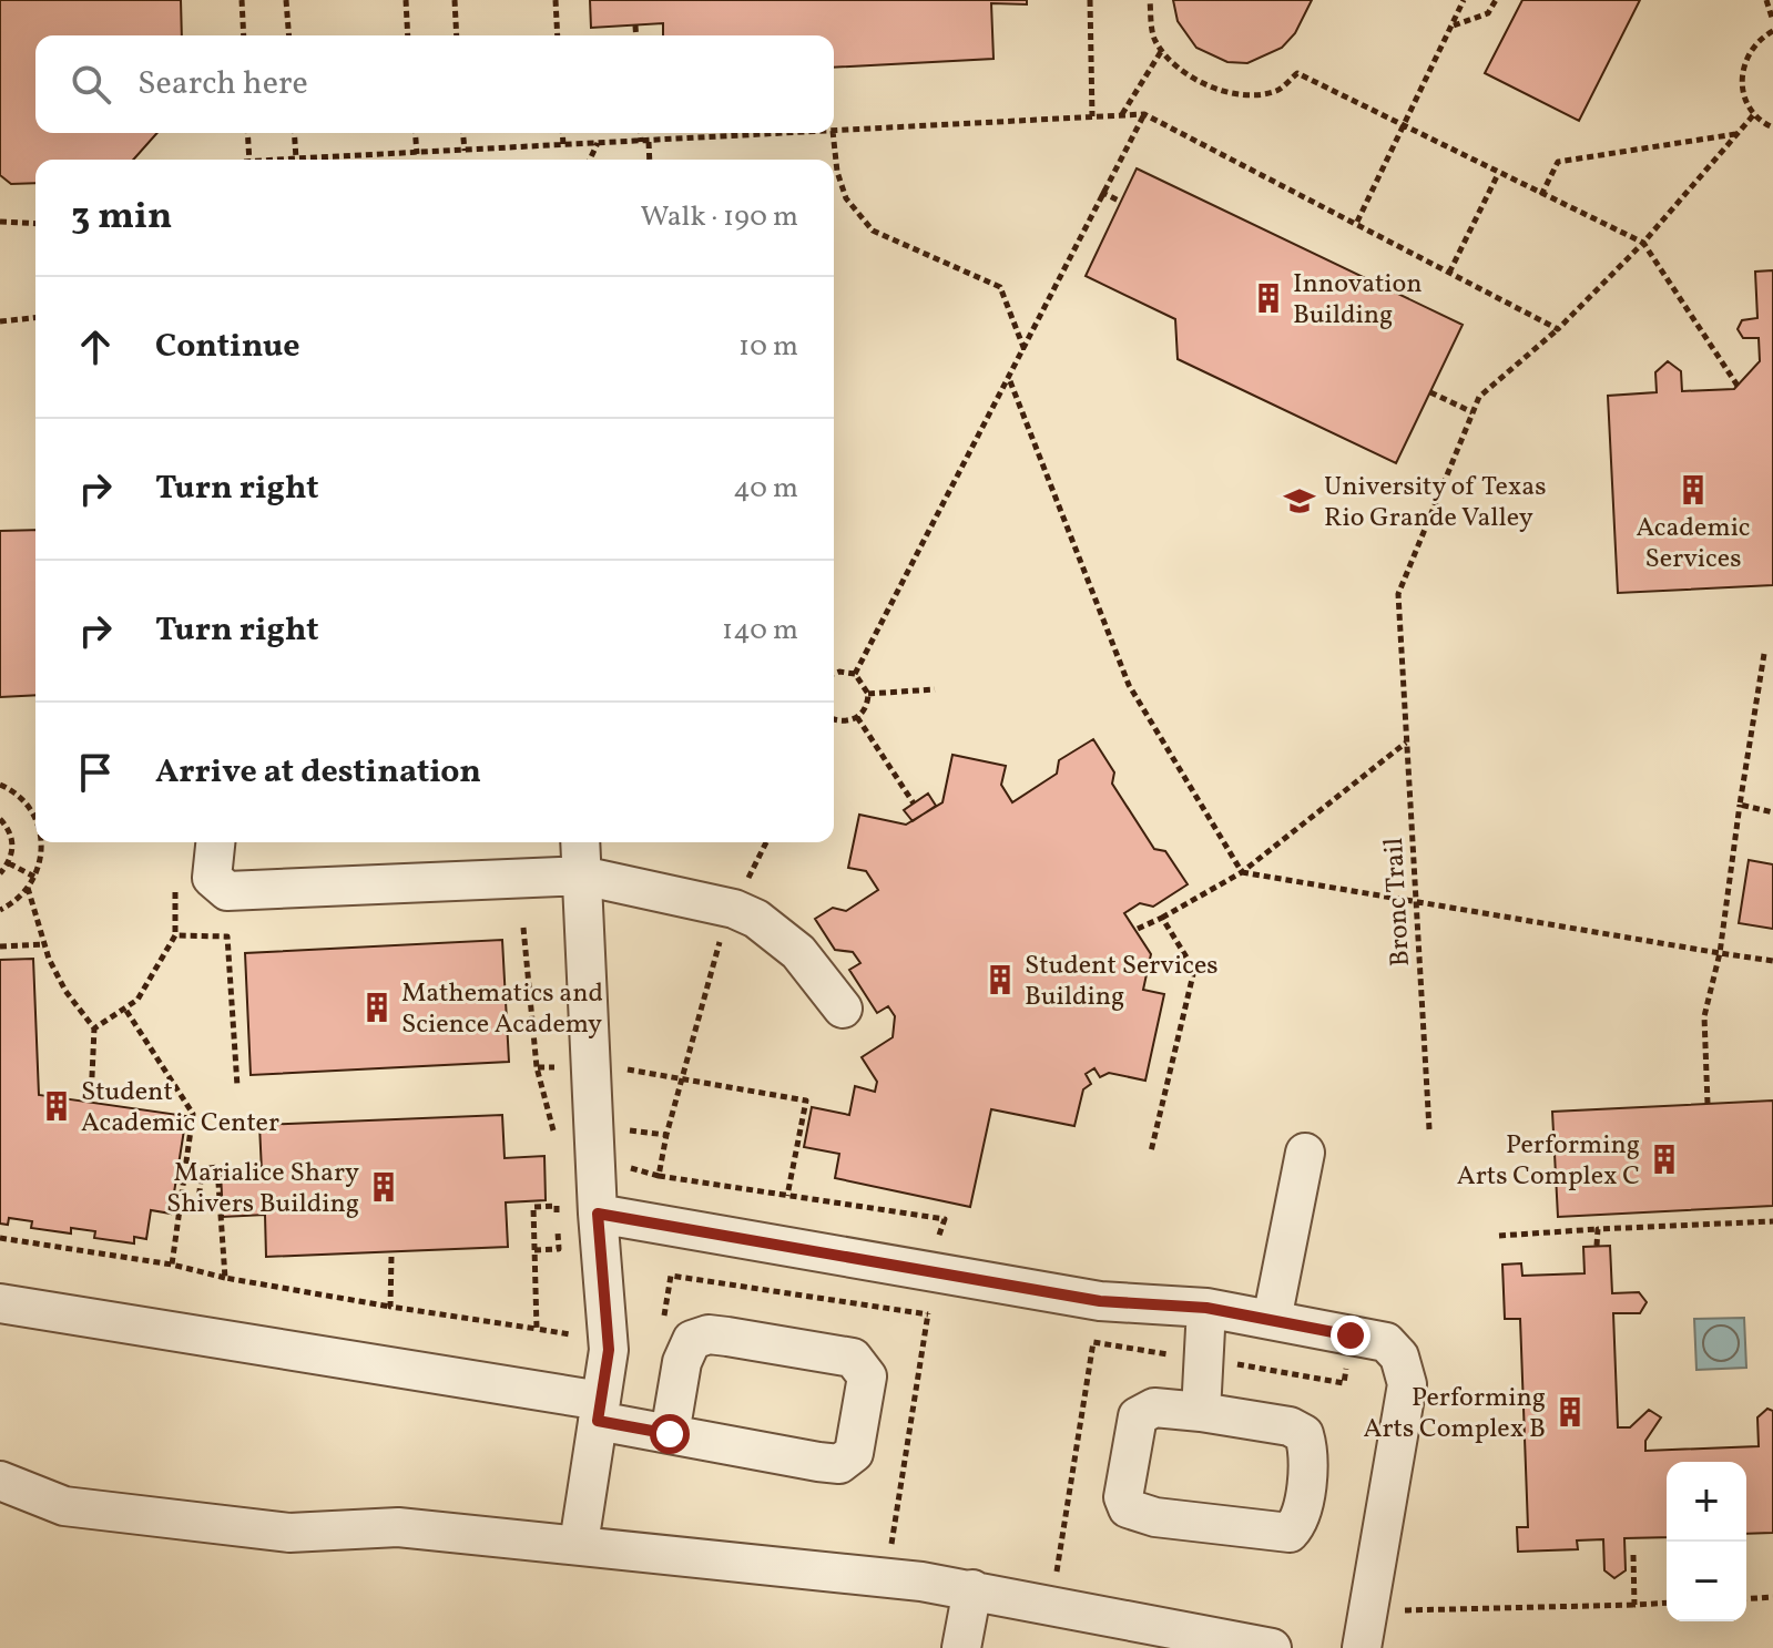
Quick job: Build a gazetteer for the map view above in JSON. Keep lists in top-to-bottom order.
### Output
{
  "streets": {
    "path": ["Bronc Trail"]
  },
  "places": {
    "building": [
      "Innovation Building",
      "Academic Services",
      "Student Services Building",
      "Mathematics and Science Academy",
      "Student Academic Center",
      "Performing Arts Complex C",
      "Marialice Shary Shivers Building",
      "Performing Arts Complex B"
    ],
    "school or university": ["University of Texas Rio Grande Valley"]
  },
  "page": {
    "search": "Search here",
    "heading": ["3 min", "Walk · 190 m"],
    "list": [
      ["Continue", "10 m"],
      ["Turn right", "40 m"],
      ["Turn right", "140 m"],
      "Arrive at destination"
    ],
    "map_buttons": ["+", "−"]
  }
}
